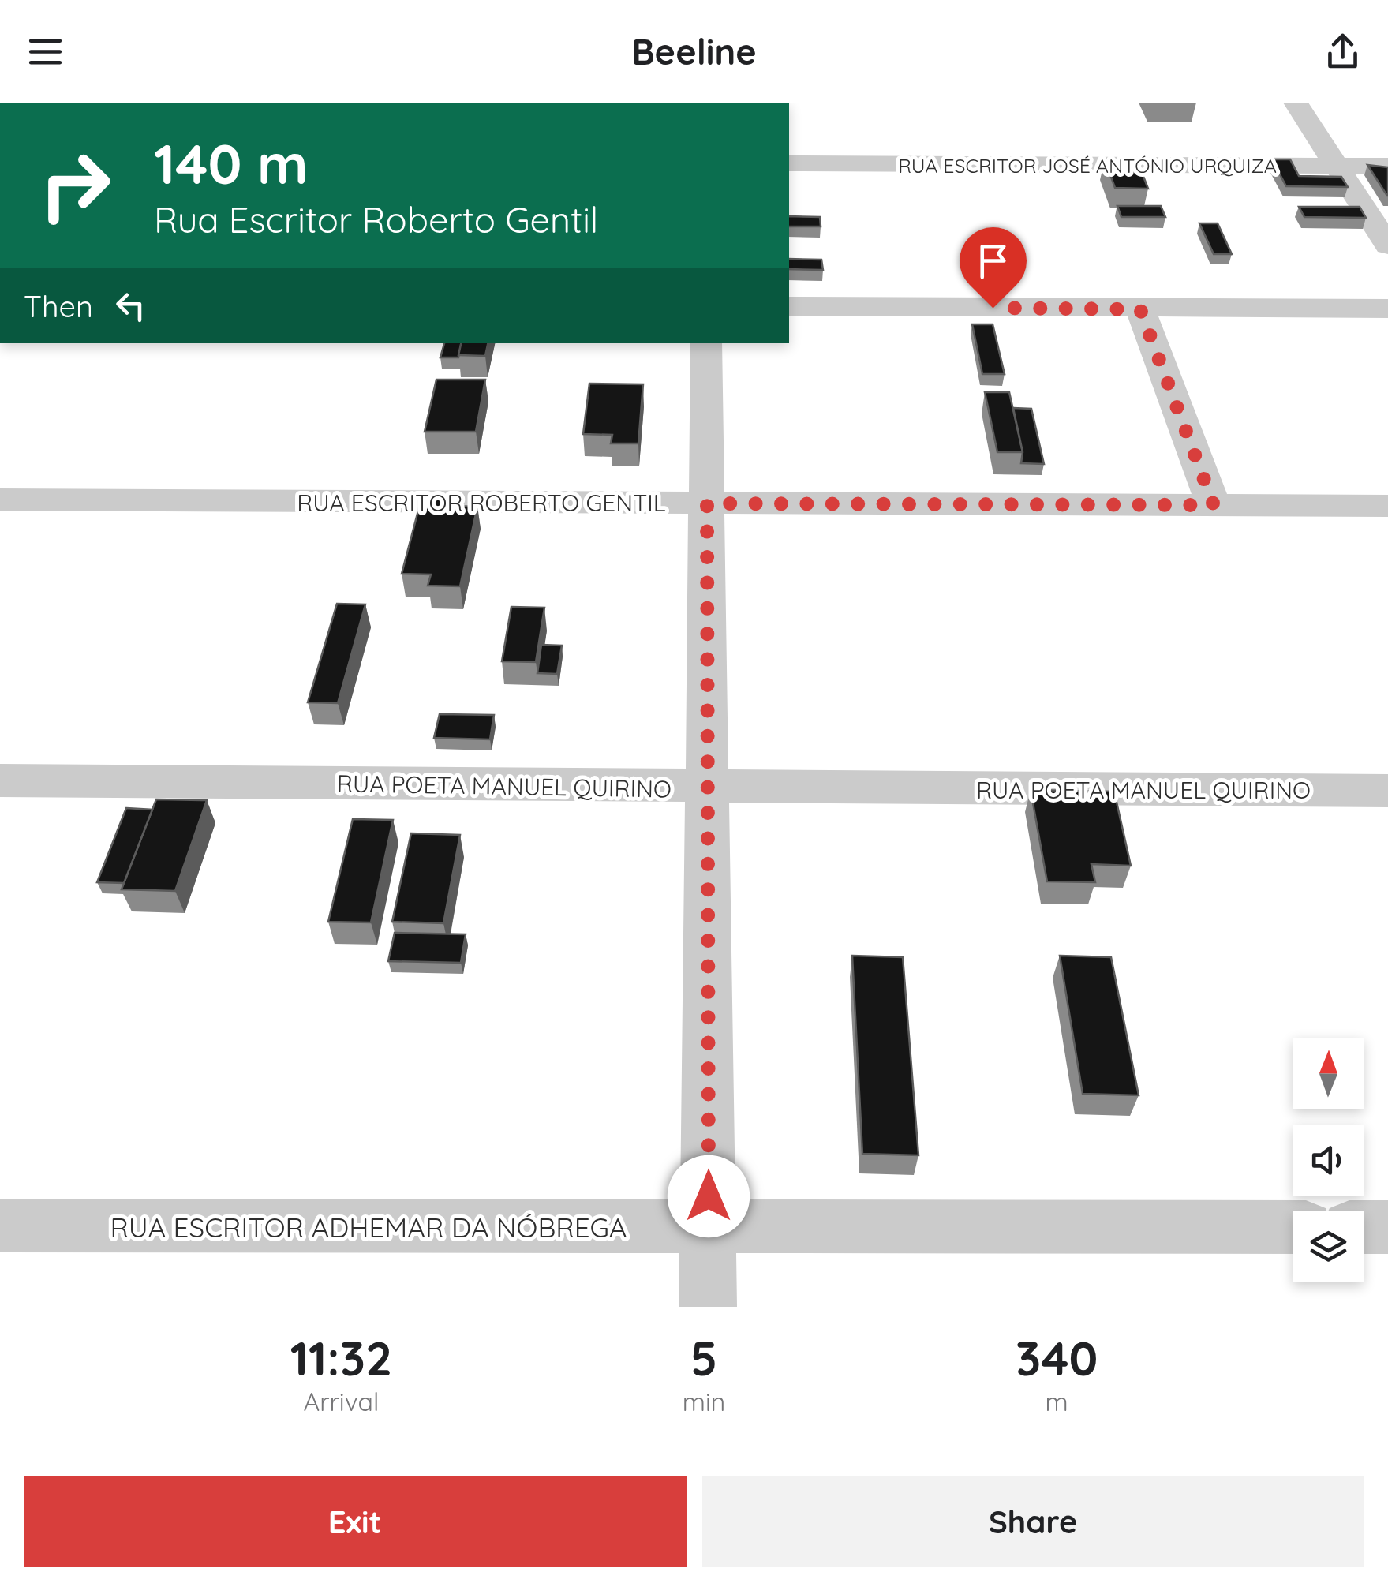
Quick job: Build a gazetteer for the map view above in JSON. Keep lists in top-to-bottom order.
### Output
{
  "streets": {
    "street": [
      "RUA ESCRITOR JOSÉ ANTÓNIO URQUIZA",
      "RUA ESCRITOR ROBERTO GENTIL",
      "RUA POETA MANUEL QUIRINO",
      "RUA ESCRITOR ADHEMAR DA NÓBREGA"
    ]
  },
  "north": "top",
  "page": {
    "header": "Beeline",
    "turn": ["140 m", "Rua Escritor Roberto Gentil"],
    "then": "Then",
    "eta": [
      "11:32",
      "Arrival",
      "5",
      "min",
      "340",
      "m"
    ],
    "buttons": ["Exit", "Share"]
  }
}
